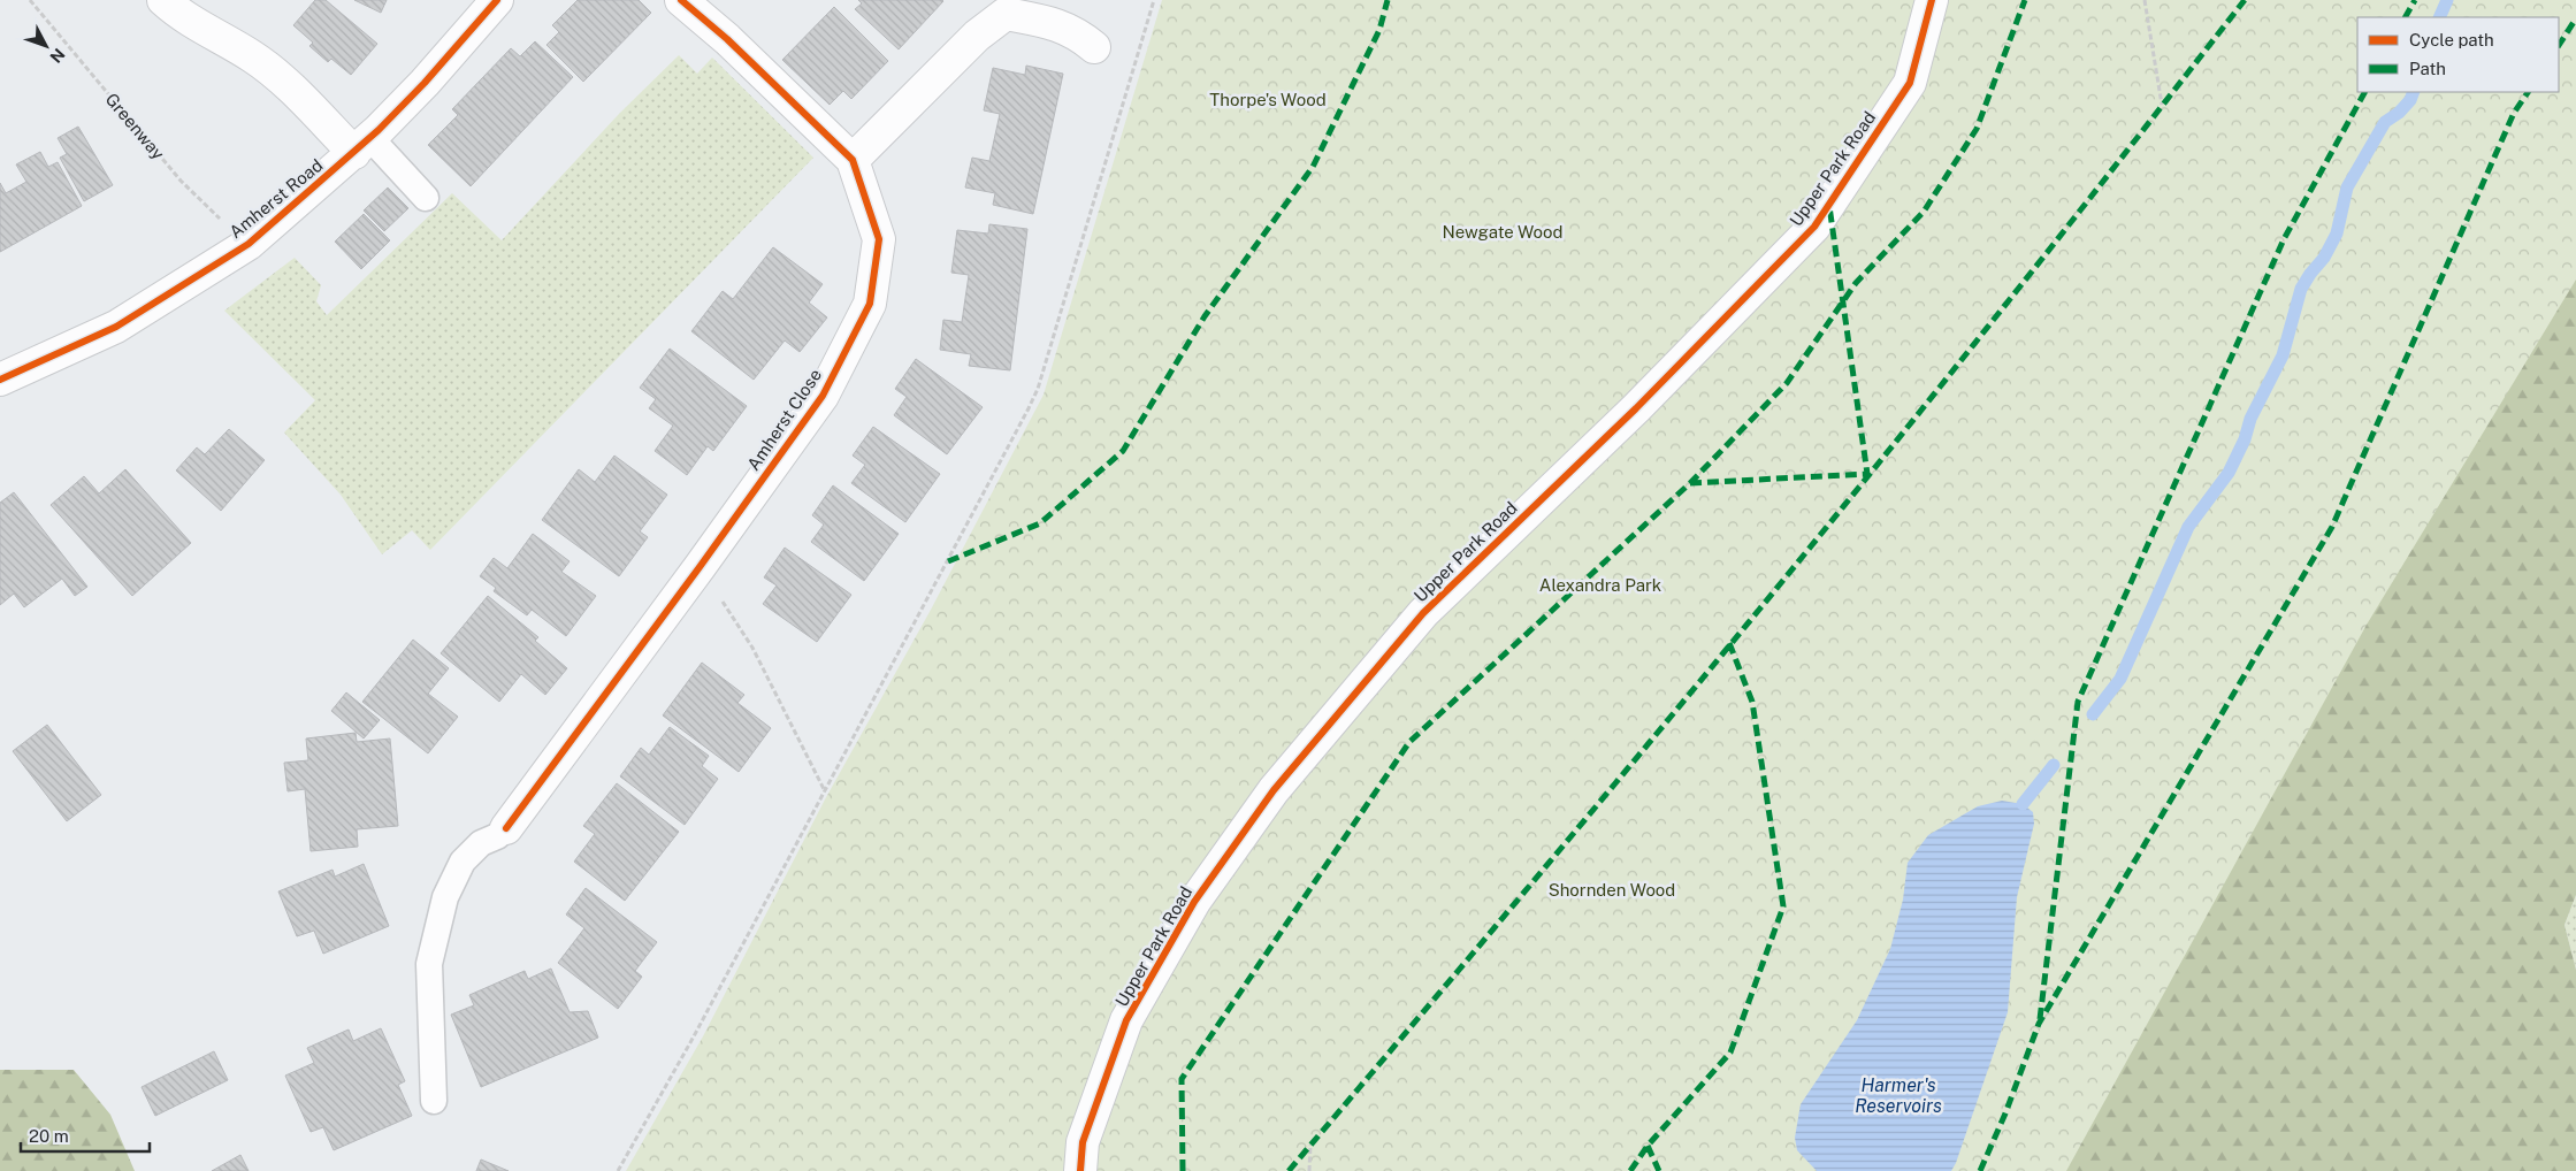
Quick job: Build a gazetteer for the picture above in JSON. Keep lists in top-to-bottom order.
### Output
{
  "streets": {
    "street": ["Upper Park Road", "Amherst Road", "Amherst Close"],
    "path": ["Greenway"]
  },
  "crossings": [
    ["Greenway", "Amherst Road"]
  ],
  "water": ["Harmer's Reservoirs"],
  "parks": [
    "Thorpe's Wood",
    "Newgate Wood",
    "Alexandra Park",
    "Shornden Wood"
  ],
  "legend": ["Cycle path", "Path"],
  "scale_bar": "20 m",
  "north": "bottom right"
}
